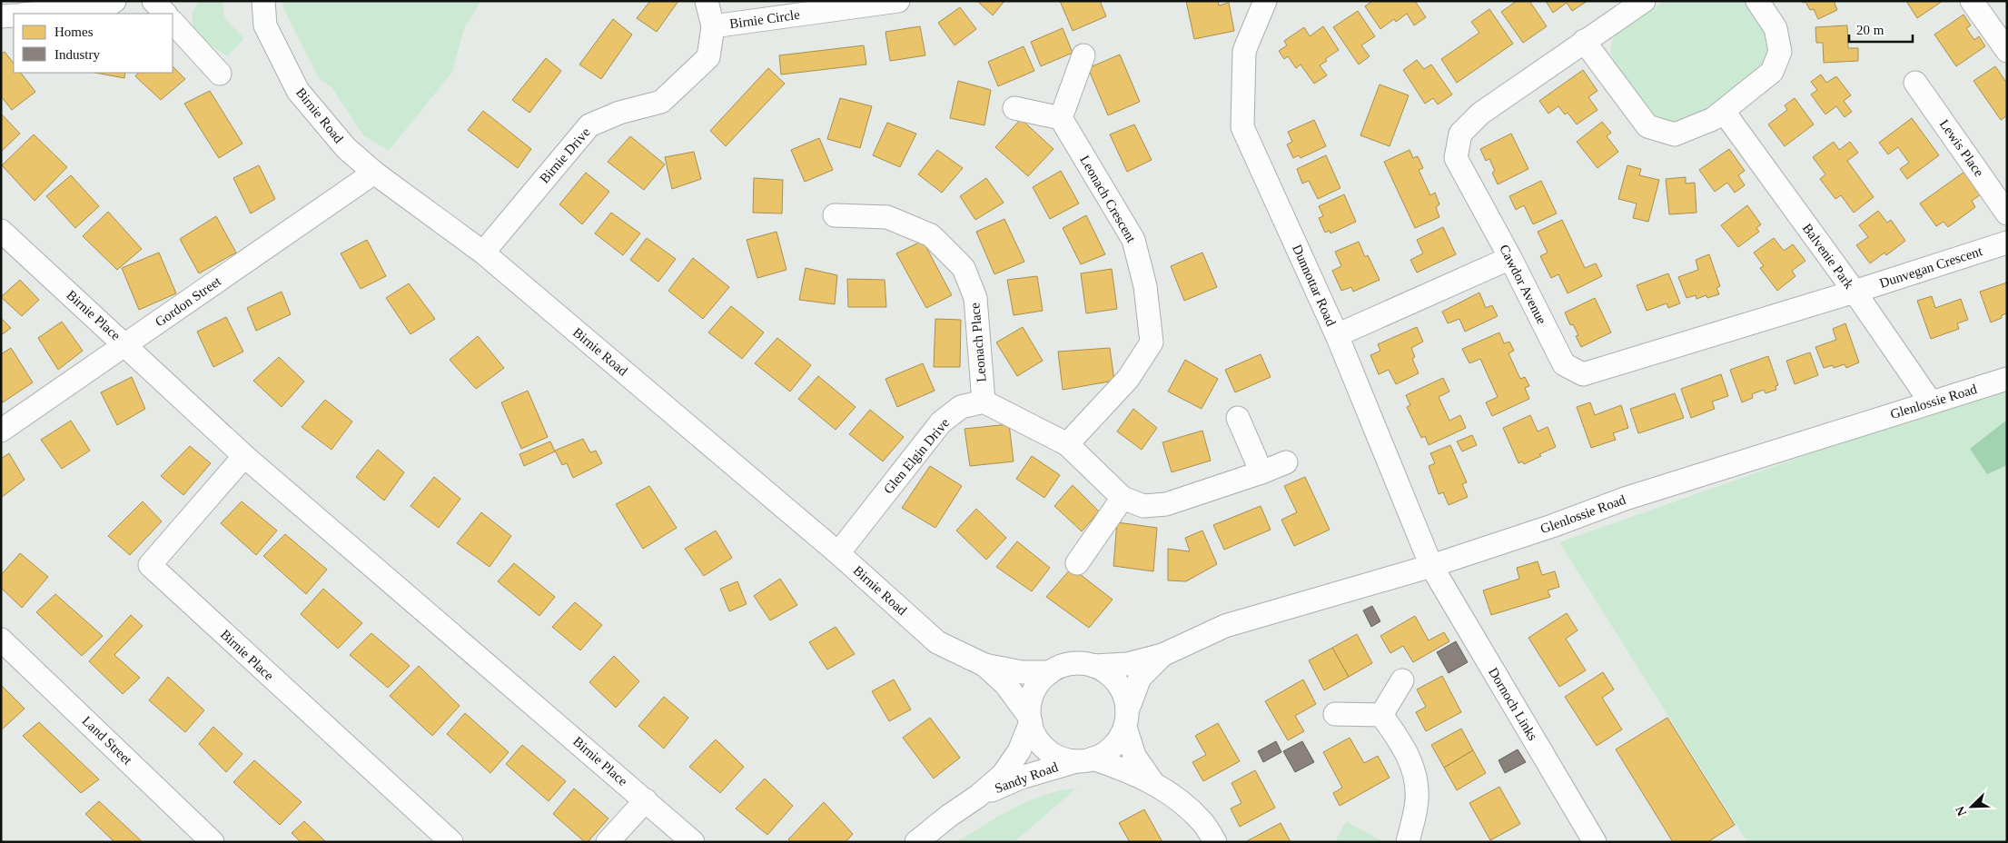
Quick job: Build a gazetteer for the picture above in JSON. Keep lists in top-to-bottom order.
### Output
{
  "streets": {
    "street": [
      "Birnie Circle",
      "Birnie Road",
      "Lewis Place",
      "Birnie Drive",
      "Leonach Crescent",
      "Balvenie Park",
      "Dunvegan Crescent",
      "Cawdor Avenue",
      "Dunnottar Road",
      "Gordon Street",
      "Birnie Place",
      "Leonach Place",
      "Glenlossie Road",
      "Glen Elgin Drive",
      "Dornoch Links",
      "Land Street",
      "Sandy Road"
    ]
  },
  "crossings": [
    ["Birnie Circle", "Birnie Drive"],
    ["Birnie Road", "Birnie Drive"],
    ["Birnie Road", "Gordon Street"],
    ["Birnie Road", "Glenlossie Road"],
    ["Birnie Road", "Glen Elgin Drive"],
    ["Birnie Road", "Sandy Road"],
    ["Balvenie Park", "Dunvegan Crescent"],
    ["Balvenie Park", "Cawdor Avenue"],
    ["Balvenie Park", "Glenlossie Road"],
    ["Dunvegan Crescent", "Cawdor Avenue"],
    ["Dunnottar Road", "Glenlossie Road"],
    ["Dunnottar Road", "Dornoch Links"],
    ["Gordon Street", "Birnie Place"],
    ["Leonach Place", "Glen Elgin Drive"],
    ["Glenlossie Road", "Dornoch Links"],
    ["Glenlossie Road", "Sandy Road"]
  ],
  "legend": ["Homes", "Industry"],
  "scale_bar": "20 m",
  "north": "bottom left"
}
